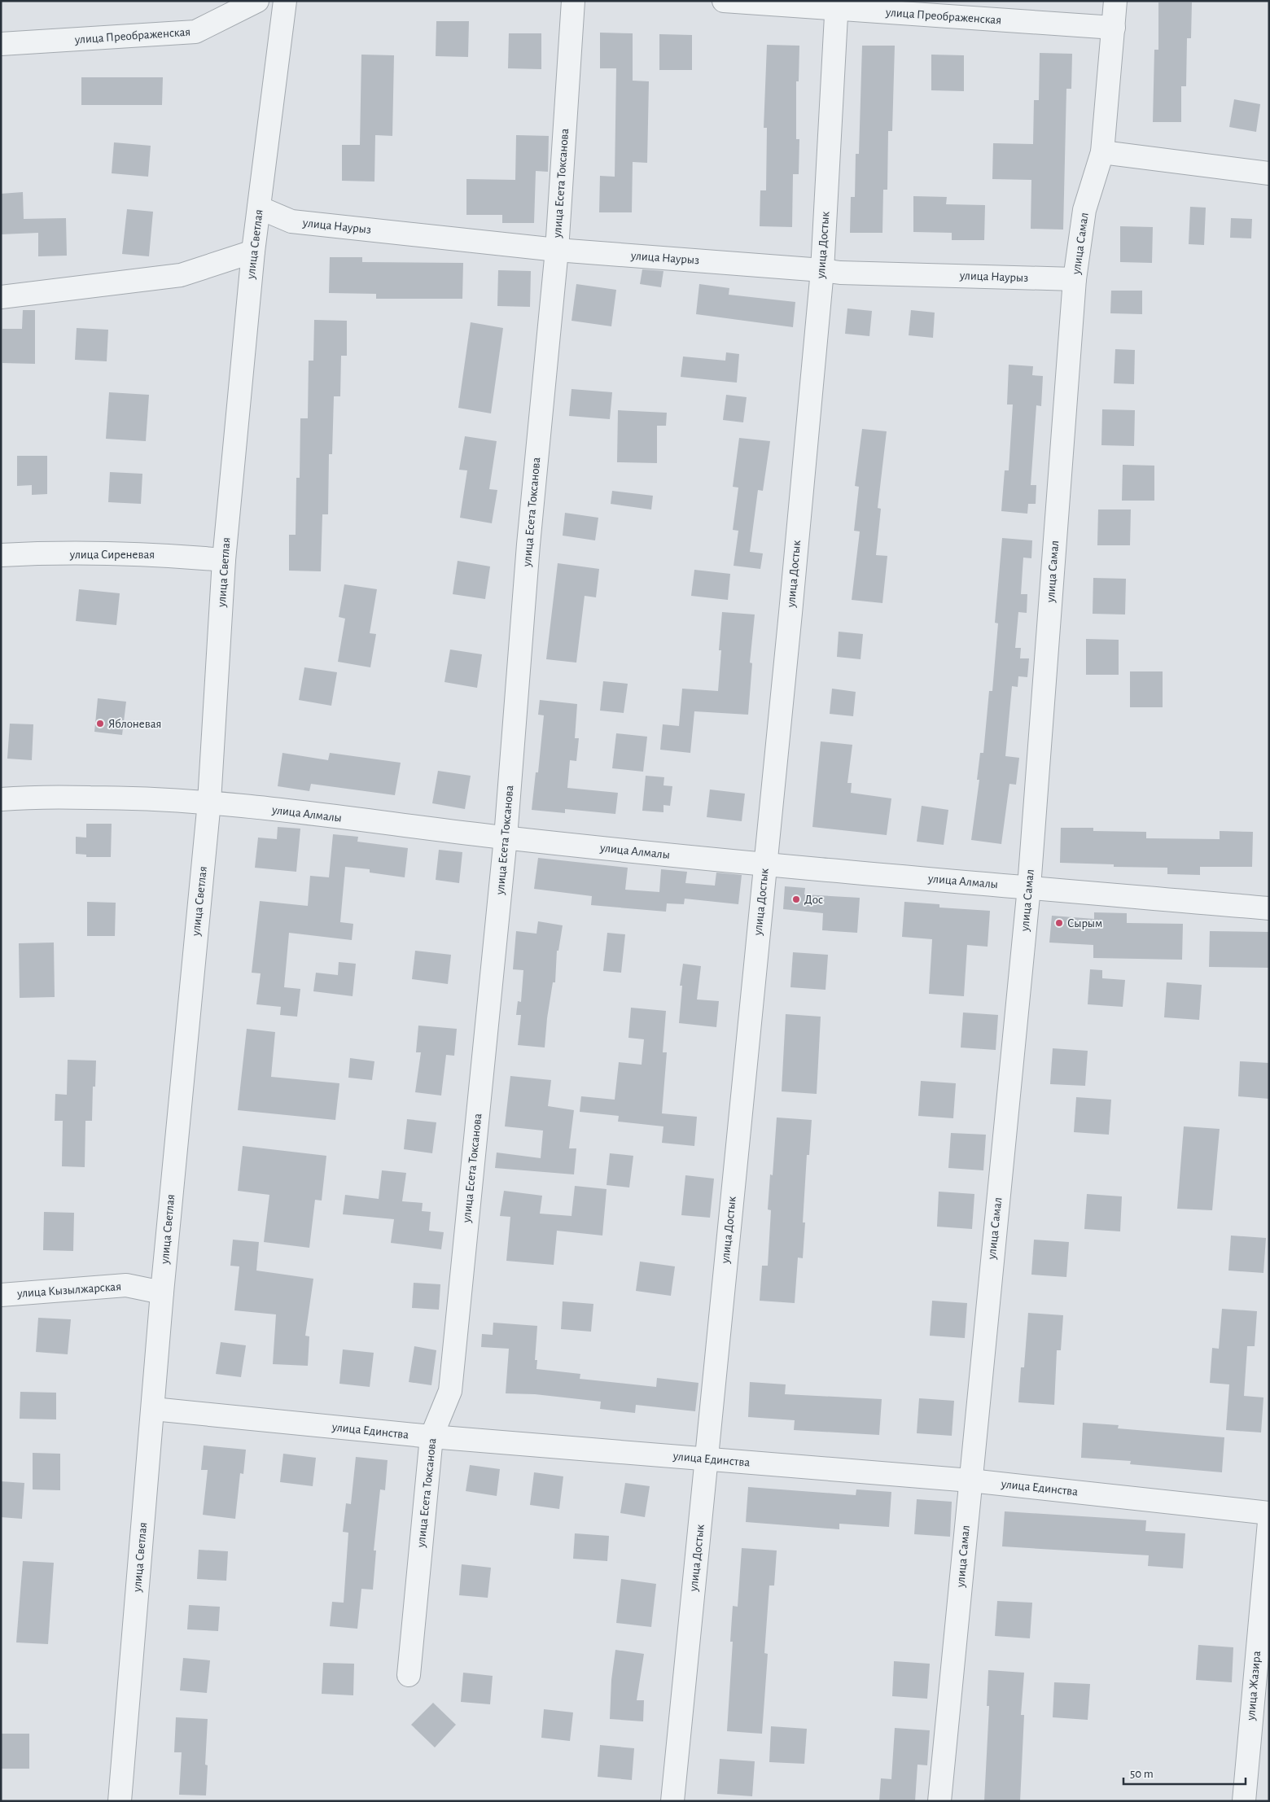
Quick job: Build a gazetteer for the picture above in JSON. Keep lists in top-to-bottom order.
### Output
{
  "streets": {
    "street": [
      "улица Преображенская",
      "улица Есета Токсанова",
      "улица Наурыз",
      "улица Самал",
      "улица Светлая",
      "улица Достык",
      "улица Сиреневая",
      "улица Алмалы",
      "улица Кызылжарская",
      "улица Единства",
      "улица Жазира"
    ]
  },
  "crossings": [
    ["улица Преображенская", "улица Самал"],
    ["улица Преображенская", "улица Достык"],
    ["улица Есета Токсанова", "улица Наурыз"],
    ["улица Есета Токсанова", "улица Алмалы"],
    ["улица Есета Токсанова", "улица Единства"],
    ["улица Наурыз", "улица Самал"],
    ["улица Наурыз", "улица Светлая"],
    ["улица Наурыз", "улица Достык"],
    ["улица Самал", "улица Алмалы"],
    ["улица Самал", "улица Единства"],
    ["улица Светлая", "улица Сиреневая"],
    ["улица Светлая", "улица Алмалы"],
    ["улица Светлая", "улица Кызылжарская"],
    ["улица Светлая", "улица Единства"],
    ["улица Достык", "улица Алмалы"],
    ["улица Достык", "улица Единства"]
  ],
  "places": ["Яблоневая", "Дос", "Сырым"],
  "scale_bar": "50 m"
}
